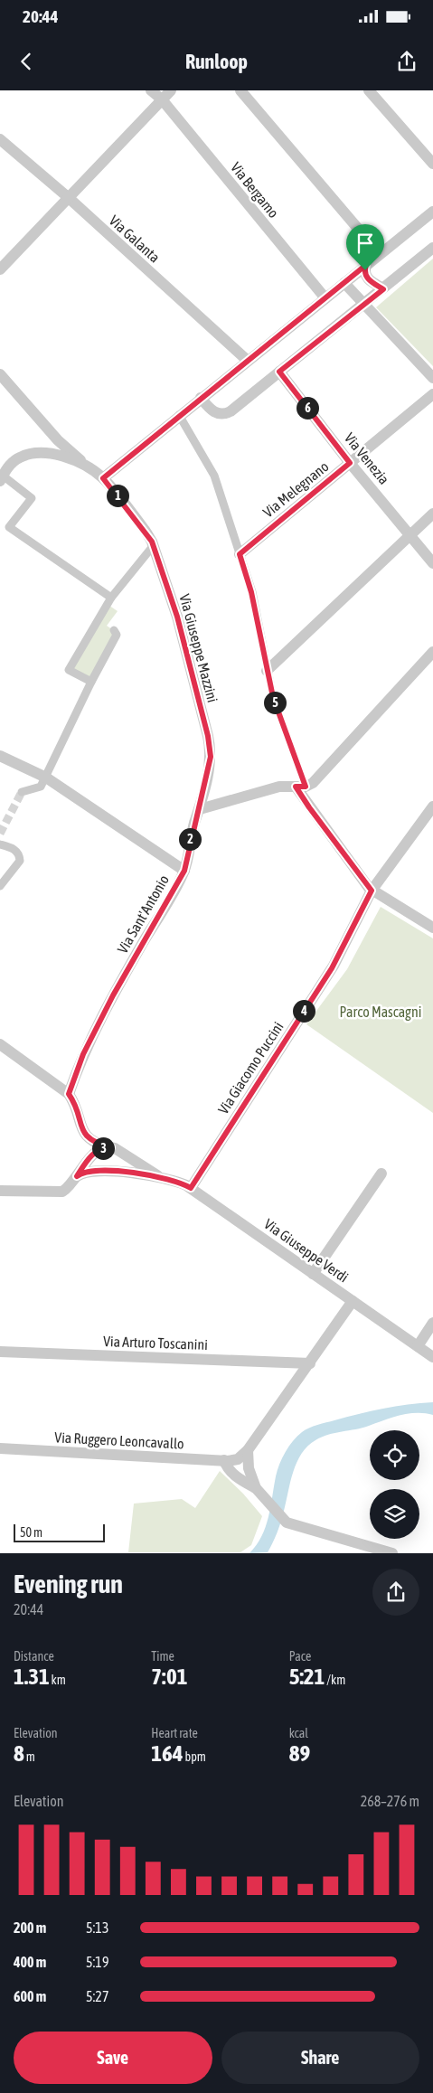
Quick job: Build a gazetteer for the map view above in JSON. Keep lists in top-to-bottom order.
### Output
{
  "streets": {
    "street": [
      "Via Bergamo",
      "Via Galanta",
      "Via Venezia",
      "Via Melegnano",
      "Via Giuseppe Mazzini",
      "Via Sant'Antonio",
      "Via Giacomo Puccini",
      "Via Giuseppe Verdi",
      "Via Arturo Toscanini",
      "Via Ruggero Leoncavallo"
    ]
  },
  "crossings": [
    ["Via Venezia", "Via Melegnano"],
    ["Via Giuseppe Mazzini", "Via Sant'Antonio"],
    ["Via Giacomo Puccini", "Via Giuseppe Verdi"]
  ],
  "parks": ["Parco Mascagni"],
  "scale_bar": "50 m",
  "page": {
    "status": "20:44",
    "header": "Runloop",
    "pins": [
      "6",
      "1",
      "5",
      "2",
      "4",
      "3"
    ],
    "scale": "50 m",
    "heading": ["Evening run", "20:44"],
    "stats": [
      ["Distance", "1.31 km"],
      ["Time", "7:01"],
      ["Pace", "5:21 /km"],
      ["Elevation", "8 m"],
      ["Heart rate", "164 bpm"],
      ["kcal", "89"]
    ],
    "chart": ["Elevation", "268–276 m"],
    "list": [
      {
        "name": "200 m",
        "note": "5:13"
      },
      {
        "name": "400 m",
        "note": "5:19"
      },
      {
        "name": "600 m",
        "note": "5:27"
      }
    ],
    "buttons": ["Save", "Share"]
  }
}
